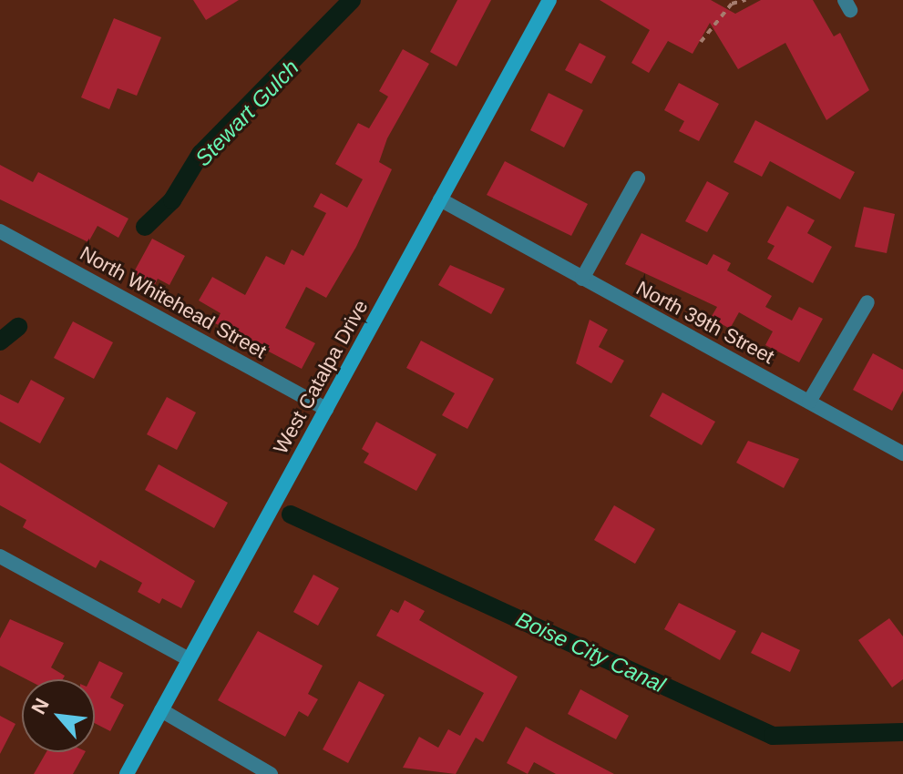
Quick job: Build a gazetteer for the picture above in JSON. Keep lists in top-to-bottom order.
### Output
{
  "streets": {
    "street": ["North Whitehead Street", "North 39th Street", "West Catalpa Drive"]
  },
  "crossings": [
    ["North Whitehead Street", "West Catalpa Drive"],
    ["North 39th Street", "West Catalpa Drive"]
  ],
  "water": ["Stewart Gulch", "Boise City Canal"],
  "north": "top left"
}
